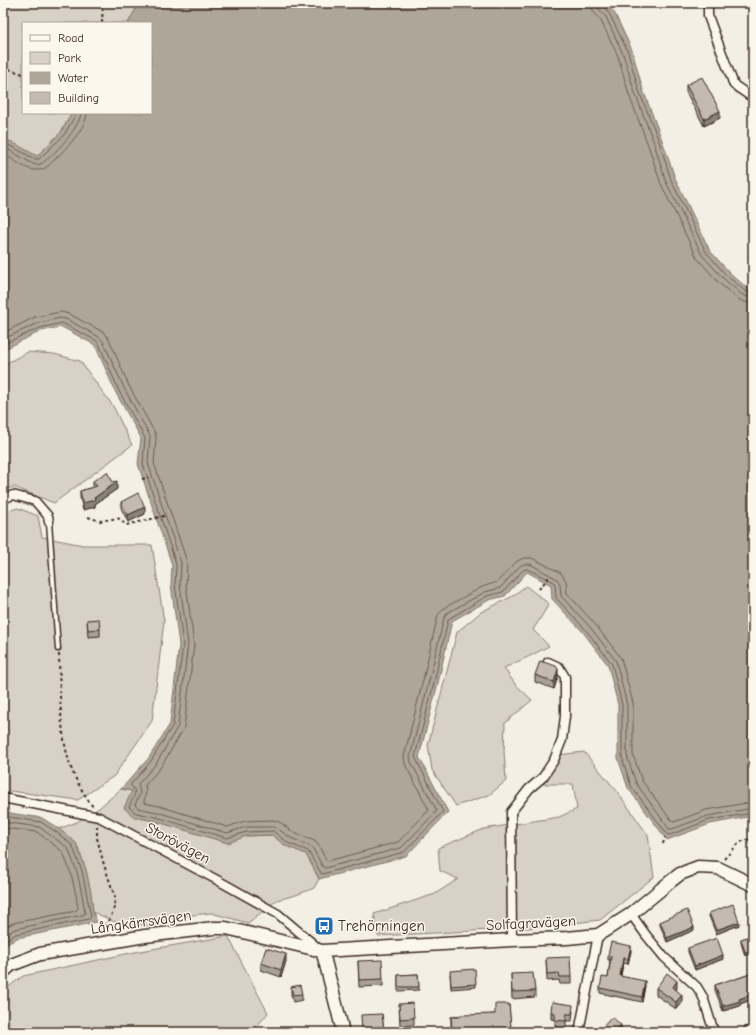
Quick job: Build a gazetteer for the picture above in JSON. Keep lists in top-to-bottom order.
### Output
{
  "streets": {
    "street": ["Storövägen", "Långkärrsvägen", "Solfagravägen"]
  },
  "crossings": [
    ["Storövägen", "Solfagravägen"],
    ["Långkärrsvägen", "Solfagravägen"]
  ],
  "places": {
    "bus stop": ["Trehörningen"]
  },
  "legend": [
    "Road",
    "Park",
    "Water",
    "Building"
  ]
}
